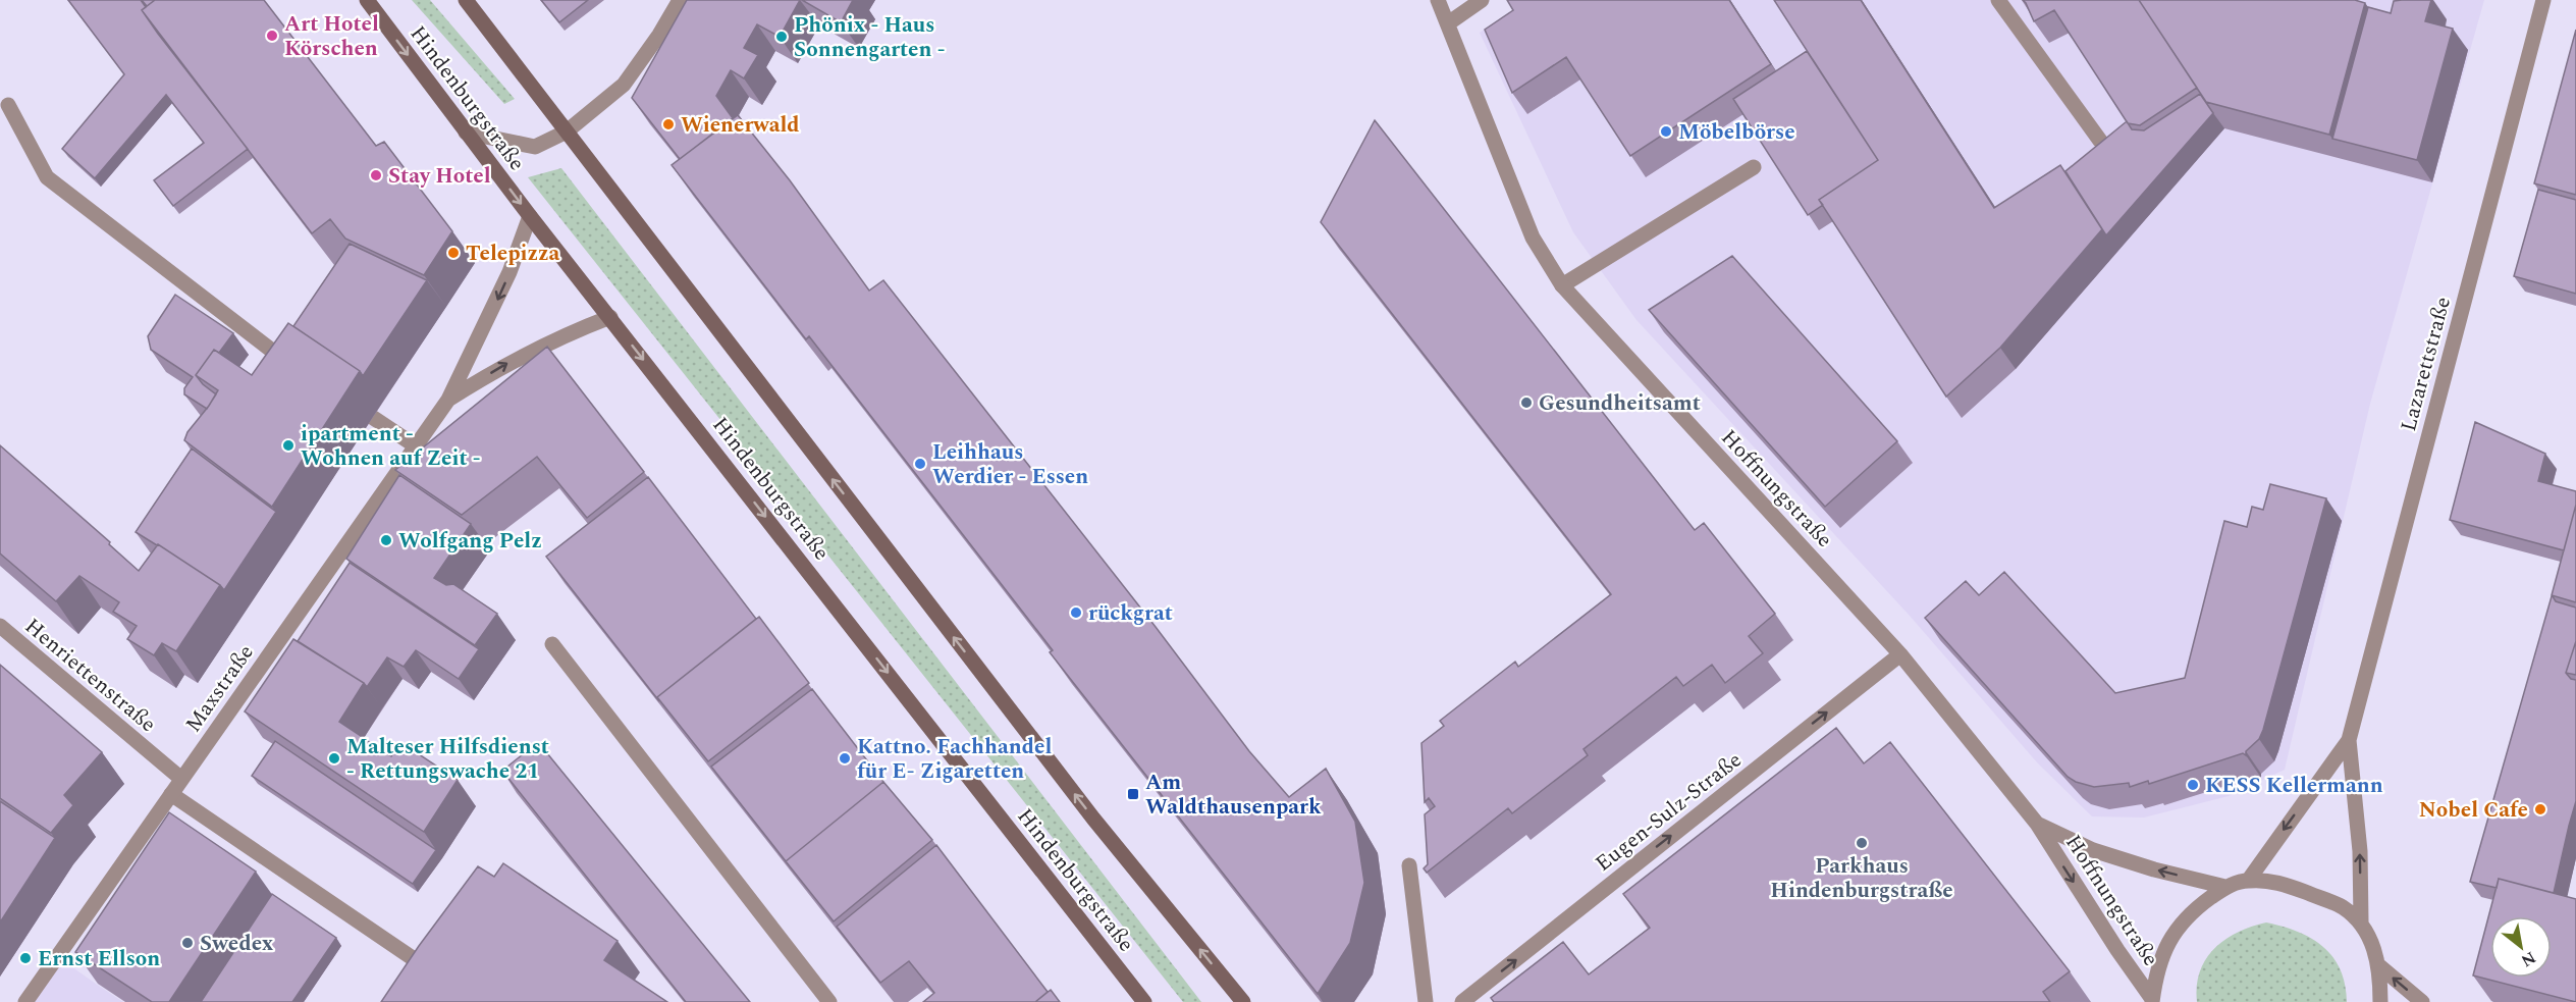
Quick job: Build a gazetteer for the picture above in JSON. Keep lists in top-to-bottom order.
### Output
{
  "streets": {
    "main road": ["Hindenburgstraße"],
    "street": [
      "Lazarettstraße",
      "Hoffnungstraße",
      "Henriettenstraße",
      "Maxstraße",
      "Eugen-Sulz-Straße"
    ]
  },
  "crossings": [
    ["Hindenburgstraße", "Maxstraße"],
    ["Hoffnungstraße", "Eugen-Sulz-Straße"],
    ["Henriettenstraße", "Maxstraße"]
  ],
  "one_way": ["Eugen-Sulz-Straße"],
  "places": {
    "other": [
      "Art Hotel Körschen",
      "Phönix - Haus Sonnengarten -",
      "Wienerwald",
      "Möbelbörse",
      "Stay Hotel",
      "Telepizza",
      "Gesundheitsamt",
      "ipartment - Wohnen auf Zeit -",
      "Leihhaus Werdier - Essen",
      "Wolfgang Pelz",
      "rückgrat",
      "Malteser Hilfsdienst - Rettungswache 21",
      "Kattno. Fachhandel für E- Zigaretten",
      "KESS Kellermann",
      "Nobel Cafe",
      "Parkhaus Hindenburgstraße",
      "Swedex",
      "Ernst Ellson"
    ],
    "transit": ["Am Waldthausenpark"]
  },
  "north": "bottom right"
}
